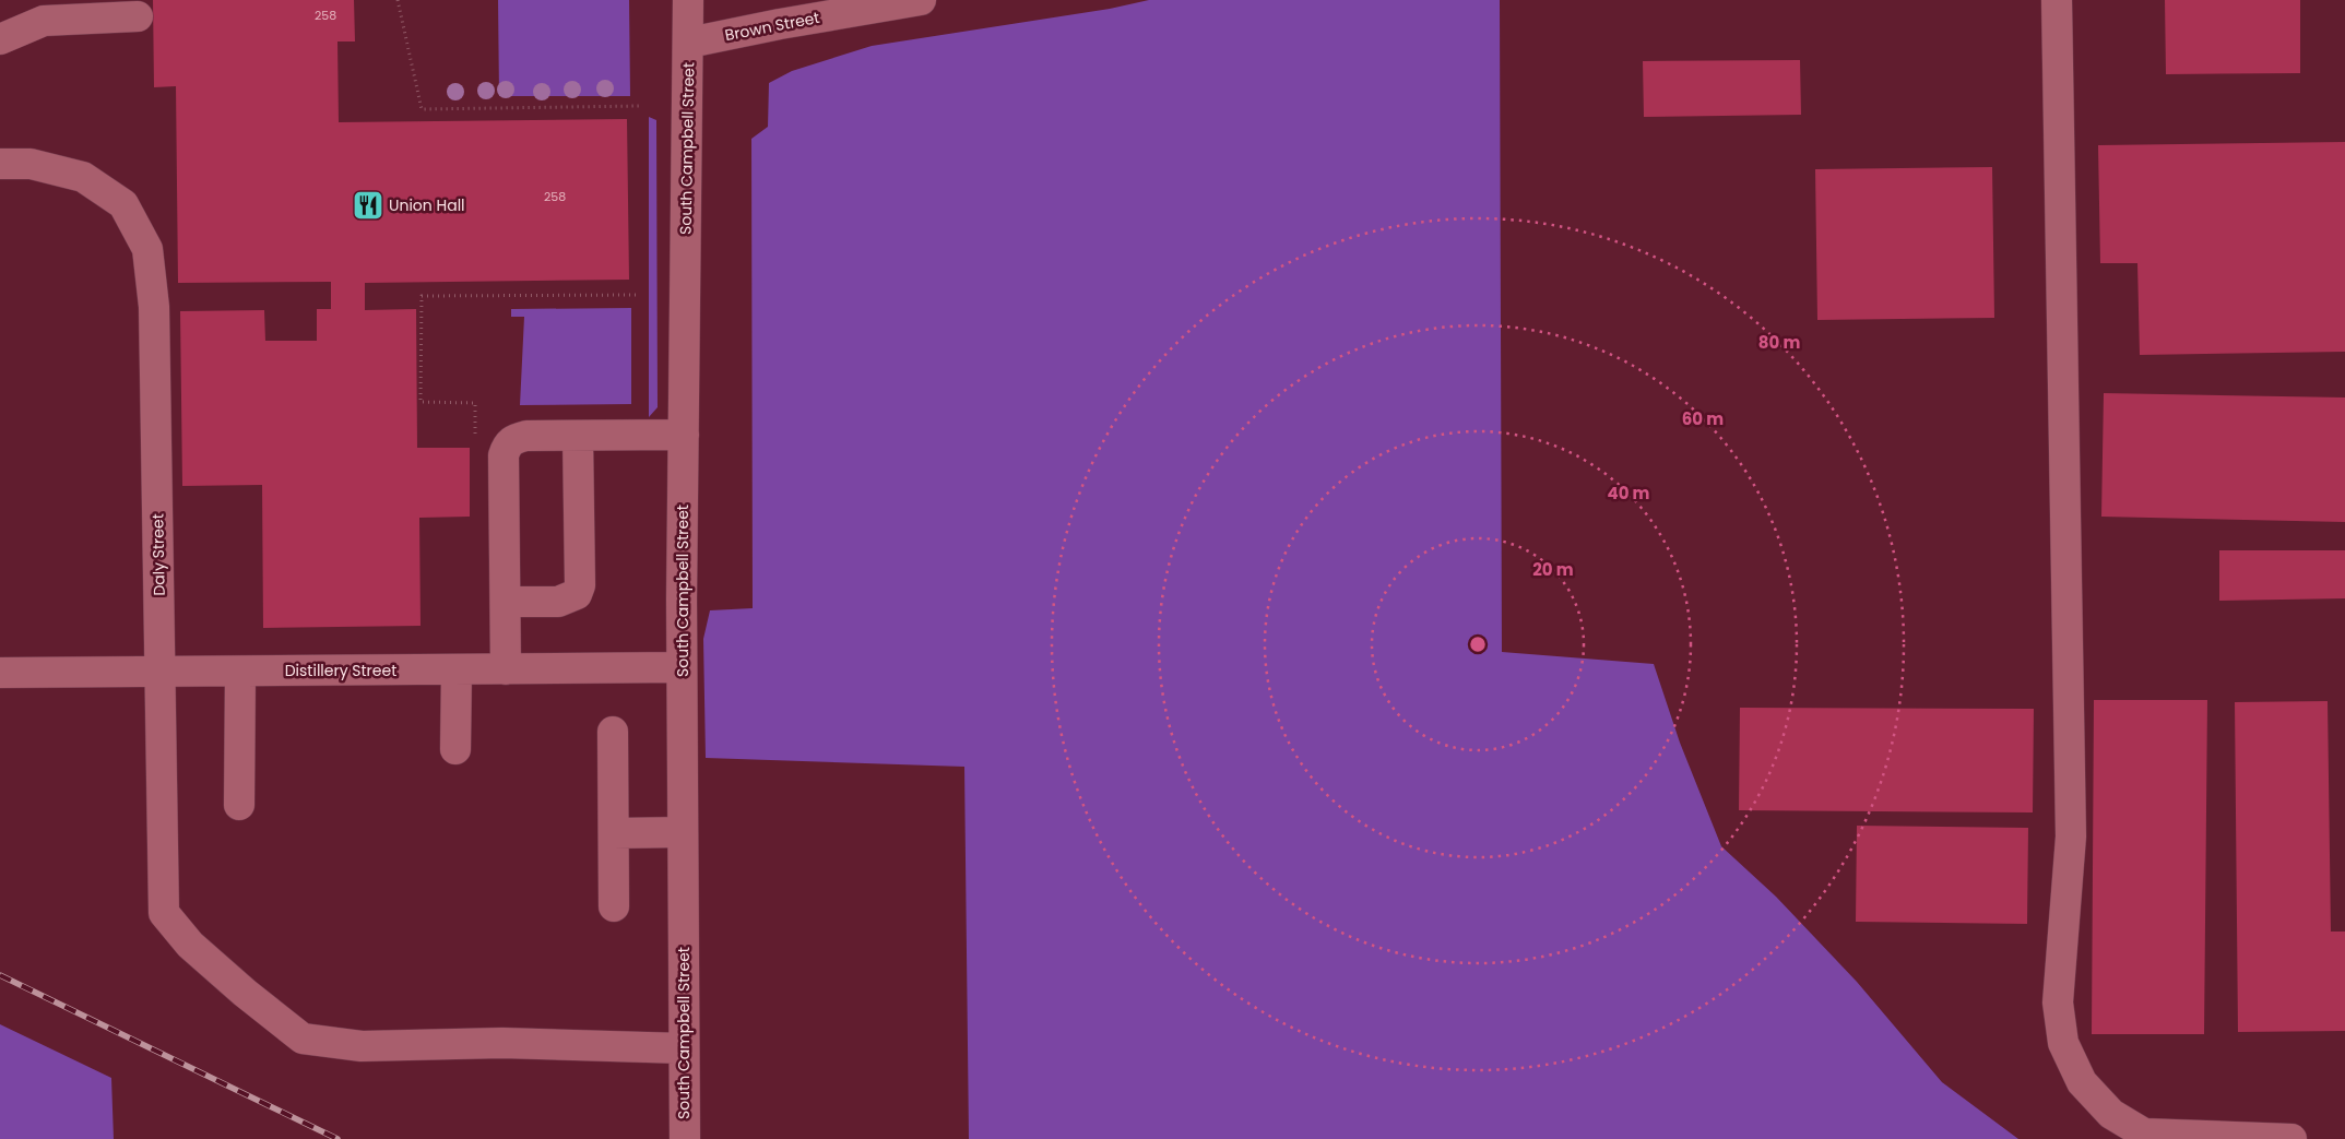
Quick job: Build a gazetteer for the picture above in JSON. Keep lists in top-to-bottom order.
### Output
{
  "streets": {
    "street": [
      "Brown Street",
      "South Campbell Street",
      "Daly Street",
      "Distillery Street"
    ]
  },
  "crossings": [
    ["Brown Street", "South Campbell Street"],
    ["South Campbell Street", "Daly Street"],
    ["South Campbell Street", "Distillery Street"],
    ["Daly Street", "Distillery Street"]
  ],
  "places": {
    "restaurant": ["Union Hall"]
  },
  "house_numbers": ["258", "258"],
  "rings": [
    "80 m",
    "60 m",
    "40 m",
    "20 m"
  ]
}
